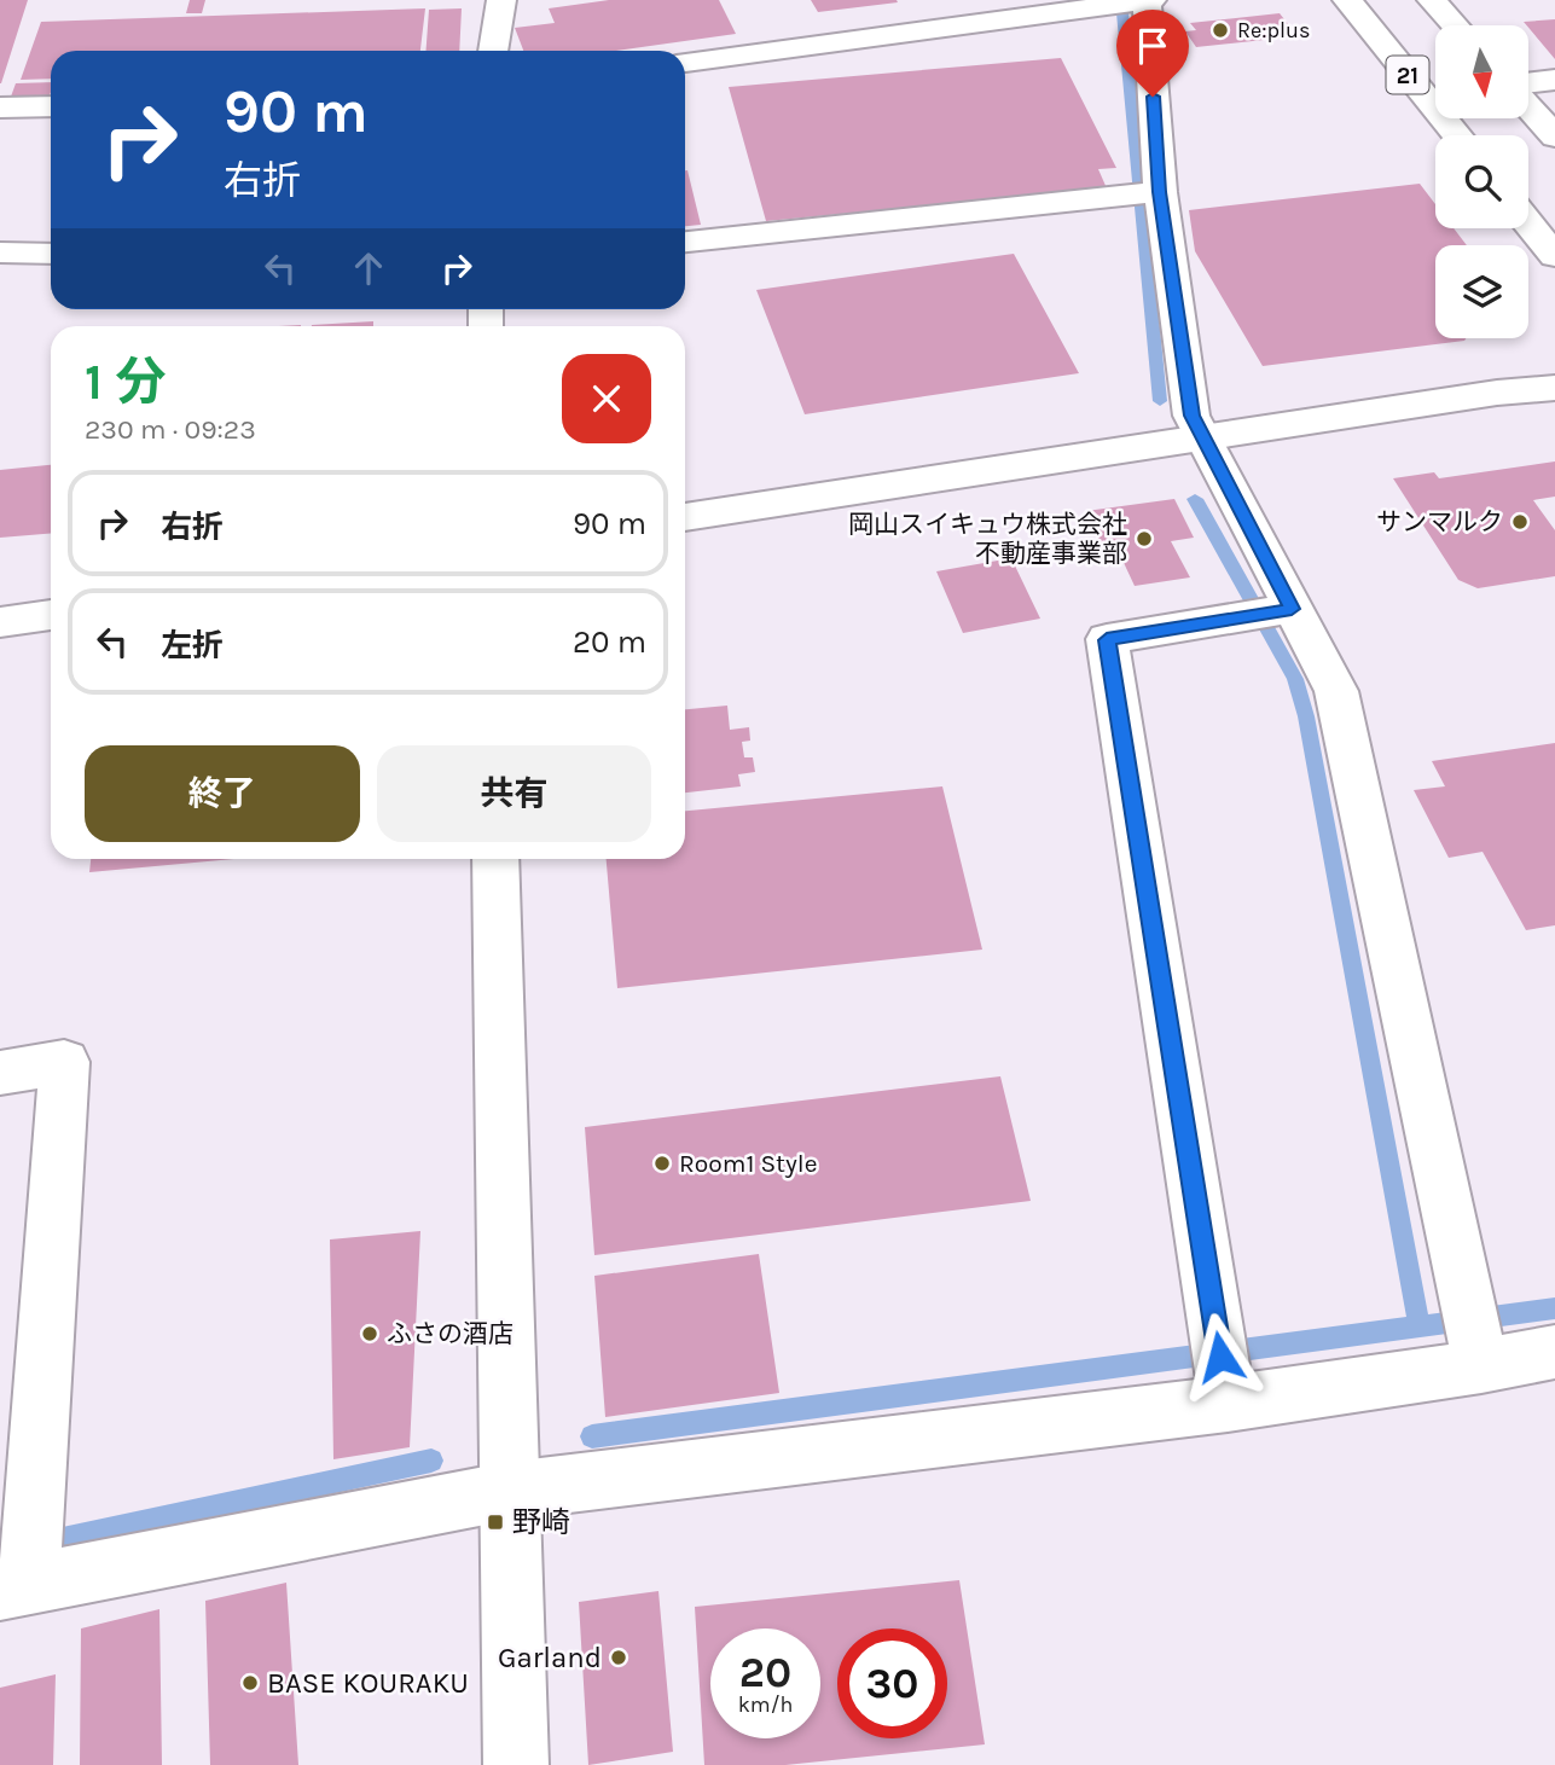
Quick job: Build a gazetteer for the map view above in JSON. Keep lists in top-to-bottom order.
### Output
{
  "streets": {
    "street": ["21"]
  },
  "places": {
    "other": [
      "Re:plus",
      "サンマルク",
      "岡山スイキュウ株式会社 不動産事業部",
      "Room1 Style",
      "ふさの酒店",
      "Garland",
      "BASE KOURAKU"
    ],
    "transit": ["野崎"]
  },
  "north": "bottom",
  "page": {
    "turn": ["90 m", "右折"],
    "heading": ["1 分", "230 m · 09:23"],
    "list": [
      {
        "name": "右折",
        "value": "90 m"
      },
      {
        "name": "左折",
        "value": "20 m"
      }
    ],
    "buttons": ["終了", "共有"],
    "speed": "20 km/h",
    "limit": "30"
  }
}
